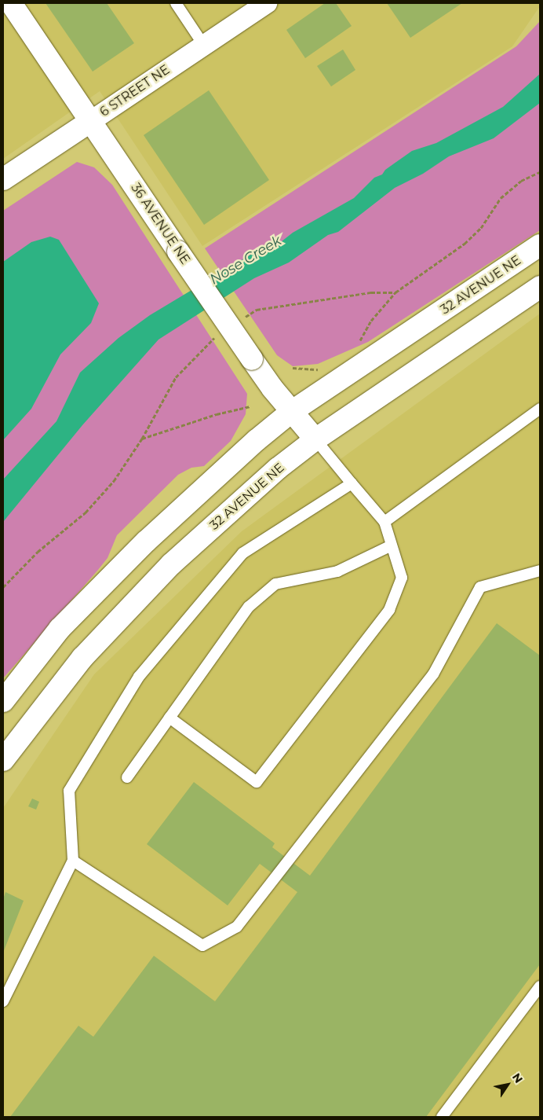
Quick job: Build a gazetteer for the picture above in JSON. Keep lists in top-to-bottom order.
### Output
{
  "streets": {
    "main road": ["6 STREET NE", "36 AVENUE NE", "32 AVENUE NE"]
  },
  "crossings": [
    ["6 STREET NE", "36 AVENUE NE"],
    ["36 AVENUE NE", "32 AVENUE NE"]
  ],
  "water": ["Nose Creek"],
  "north": "top right"
}
